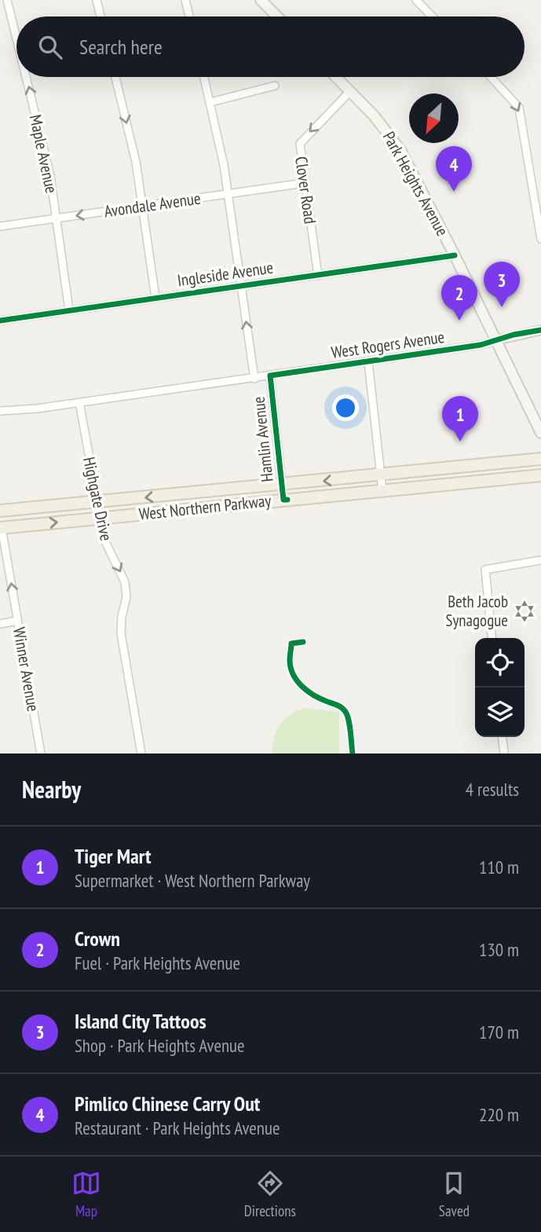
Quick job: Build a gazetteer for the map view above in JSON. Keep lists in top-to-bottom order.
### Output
{
  "streets": {
    "main road": ["Park Heights Avenue", "West Northern Parkway"],
    "street": [
      "Maple Avenue",
      "Clover Road",
      "Avondale Avenue",
      "Ingleside Avenue",
      "West Rogers Avenue",
      "Hamlin Avenue",
      "Highgate Drive",
      "Winner Avenue"
    ]
  },
  "crossings": [
    ["Maple Avenue", "Avondale Avenue"],
    ["Maple Avenue", "Ingleside Avenue"],
    ["Park Heights Avenue", "Clover Road"],
    ["Park Heights Avenue", "Ingleside Avenue"],
    ["Park Heights Avenue", "West Rogers Avenue"],
    ["Clover Road", "Avondale Avenue"],
    ["Clover Road", "Ingleside Avenue"],
    ["Avondale Avenue", "Hamlin Avenue"],
    ["Ingleside Avenue", "Hamlin Avenue"],
    ["West Rogers Avenue", "Hamlin Avenue"],
    ["West Rogers Avenue", "Highgate Drive"],
    ["Hamlin Avenue", "West Northern Parkway"],
    ["Highgate Drive", "West Northern Parkway"],
    ["West Northern Parkway", "Winner Avenue"]
  ],
  "one_way": [
    "Maple Avenue",
    "Clover Road",
    "Highgate Drive",
    "Winner Avenue"
  ],
  "places": {
    "synagogue": ["Beth Jacob Synagogue"]
  },
  "north": "bottom left",
  "page": {
    "search": "Search here",
    "pins": [
      "4",
      "3",
      "2",
      "1"
    ],
    "heading": ["Nearby", "4 results"],
    "list": [
      {
        "mark": "1",
        "name": "Tiger Mart",
        "note": "Supermarket · West Northern Parkway",
        "value": "110 m"
      },
      {
        "mark": "2",
        "name": "Crown",
        "note": "Fuel · Park Heights Avenue",
        "value": "130 m"
      },
      {
        "mark": "3",
        "name": "Island City Tattoos",
        "note": "Shop · Park Heights Avenue",
        "value": "170 m"
      },
      {
        "mark": "4",
        "name": "Pimlico Chinese Carry Out",
        "note": "Restaurant · Park Heights Avenue",
        "value": "220 m"
      }
    ],
    "nav": ["Map", "Directions", "Saved"]
  }
}
